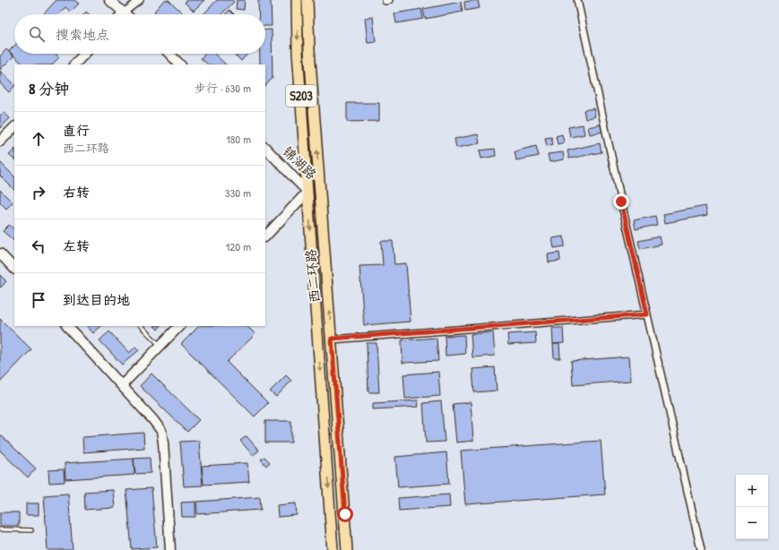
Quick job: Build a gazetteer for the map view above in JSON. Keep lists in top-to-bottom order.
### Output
{
  "streets": {
    "main road": ["S203", "西二环路"],
    "street": ["锦湖路"]
  },
  "crossings": [
    ["锦湖路", "西二环路"]
  ],
  "page": {
    "search": "搜索地点",
    "heading": ["8 分钟", "步行 · 630 m"],
    "list": [
      ["直行", "西二环路", "180 m"],
      ["右转", "330 m"],
      ["左转", "120 m"],
      "到达目的地"
    ],
    "map_buttons": ["+", "−"]
  }
}
